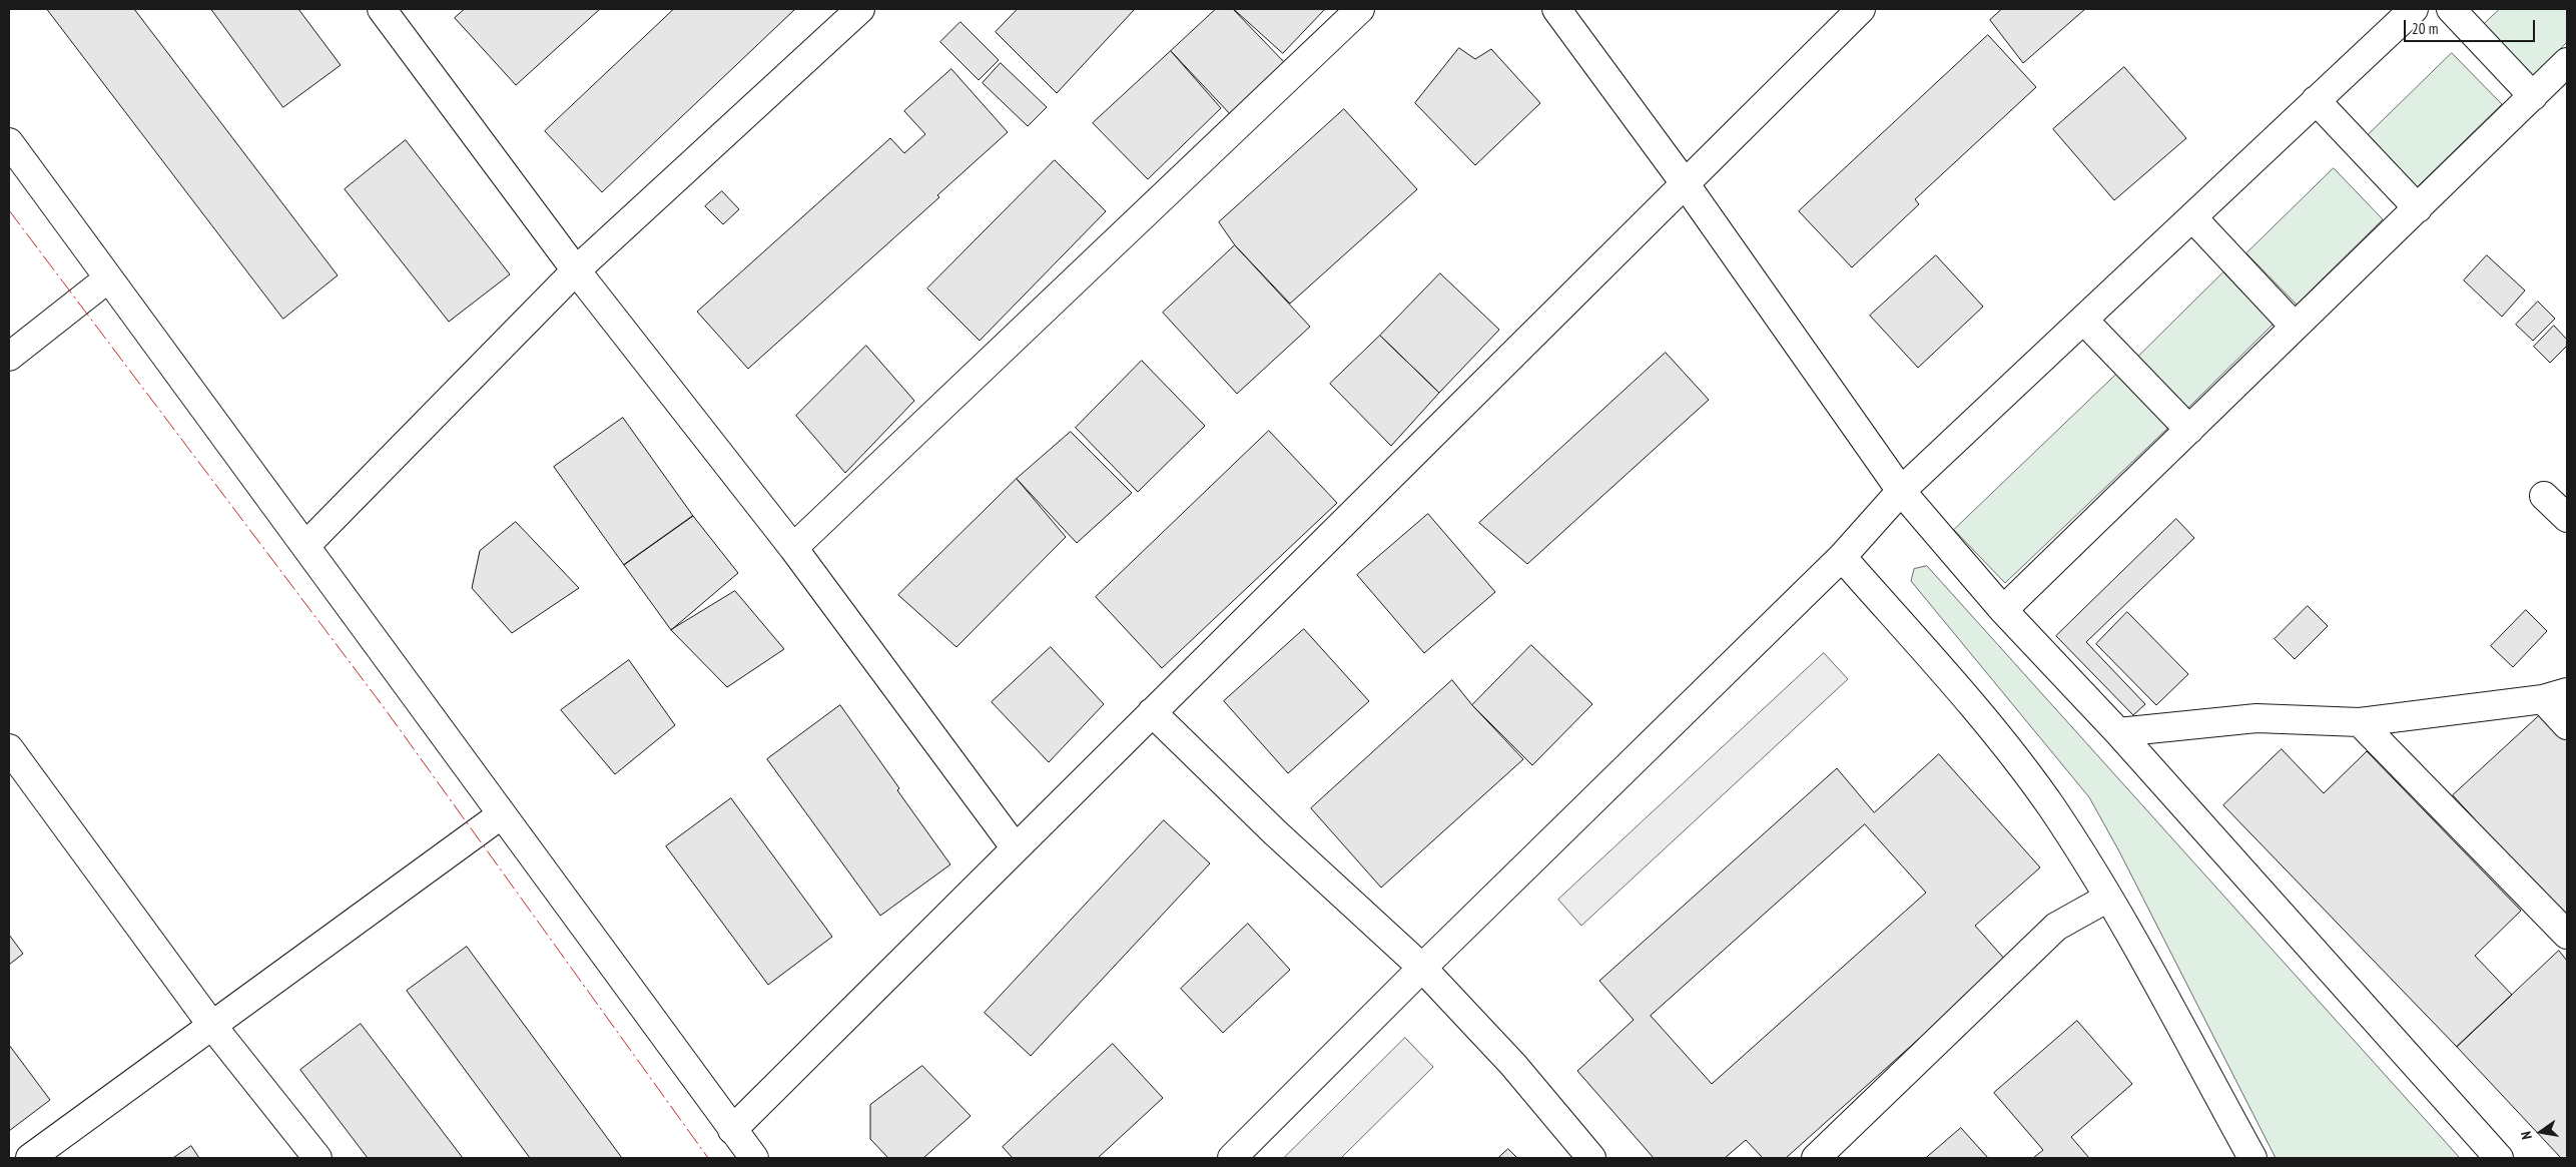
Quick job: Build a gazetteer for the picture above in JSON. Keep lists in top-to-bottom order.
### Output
{
  "scale_bar": "20 m",
  "north": "left"
}
